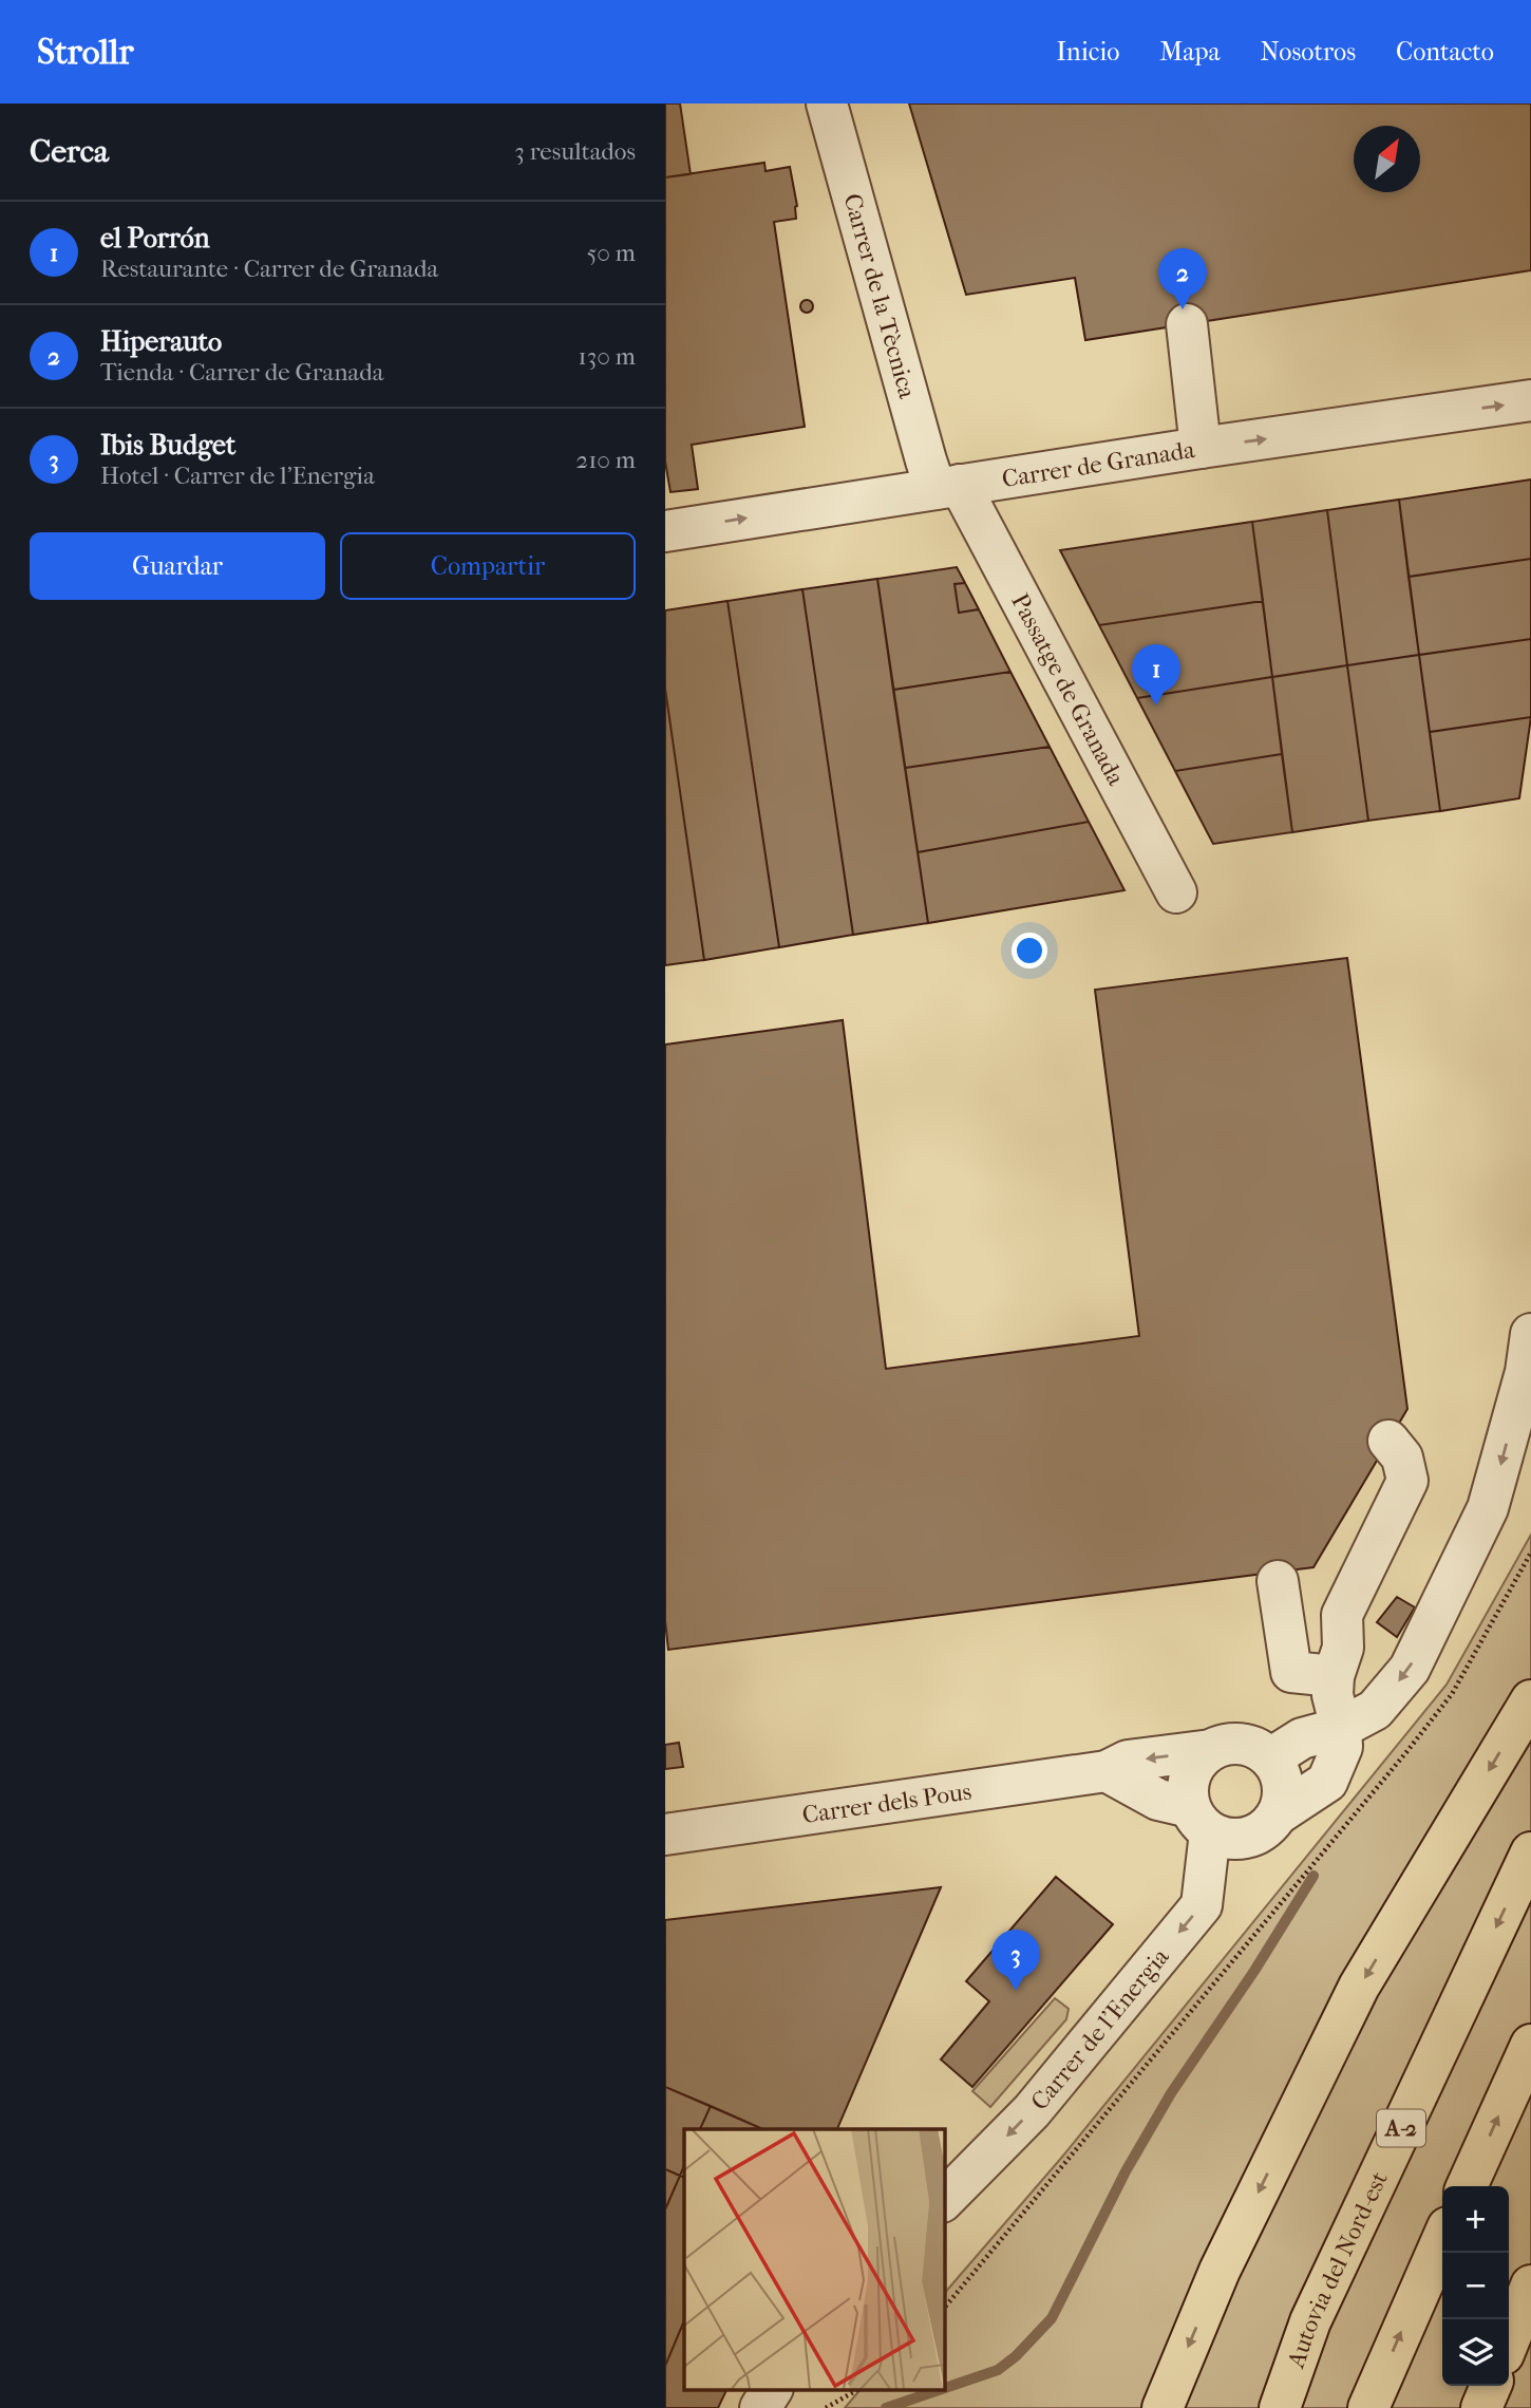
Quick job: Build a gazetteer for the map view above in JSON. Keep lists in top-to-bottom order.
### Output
{
  "streets": {
    "highway": ["A-2", "Autovia del Nord-est"],
    "street": [
      "Carrer de la Tècnica",
      "Carrer de Granada",
      "Passatge de Granada",
      "Carrer dels Pous",
      "Carrer de l'Energia"
    ]
  },
  "crossings": [
    ["Carrer de la Tècnica", "Carrer de Granada"],
    ["Carrer de la Tècnica", "Passatge de Granada"],
    ["Carrer de Granada", "Passatge de Granada"],
    ["Carrer dels Pous", "Carrer de l'Energia"]
  ],
  "one_way": ["Carrer de Granada", "Carrer de l'Energia"],
  "north": "top right",
  "page": {
    "header": "Strollr",
    "nav": [
      "Inicio",
      "Mapa",
      "Nosotros",
      "Contacto"
    ],
    "heading": ["Cerca", "3 resultados"],
    "list": [
      {
        "mark": "1",
        "name": "el Porrón",
        "note": "Restaurante · Carrer de Granada",
        "value": "50 m"
      },
      {
        "mark": "2",
        "name": "Hiperauto",
        "note": "Tienda · Carrer de Granada",
        "value": "130 m"
      },
      {
        "mark": "3",
        "name": "Ibis Budget",
        "note": "Hotel · Carrer de l'Energia",
        "value": "210 m"
      }
    ],
    "pins": ["2", "1", "3"],
    "buttons": ["Guardar", "Compartir"],
    "map_buttons": ["+", "−"]
  }
}
